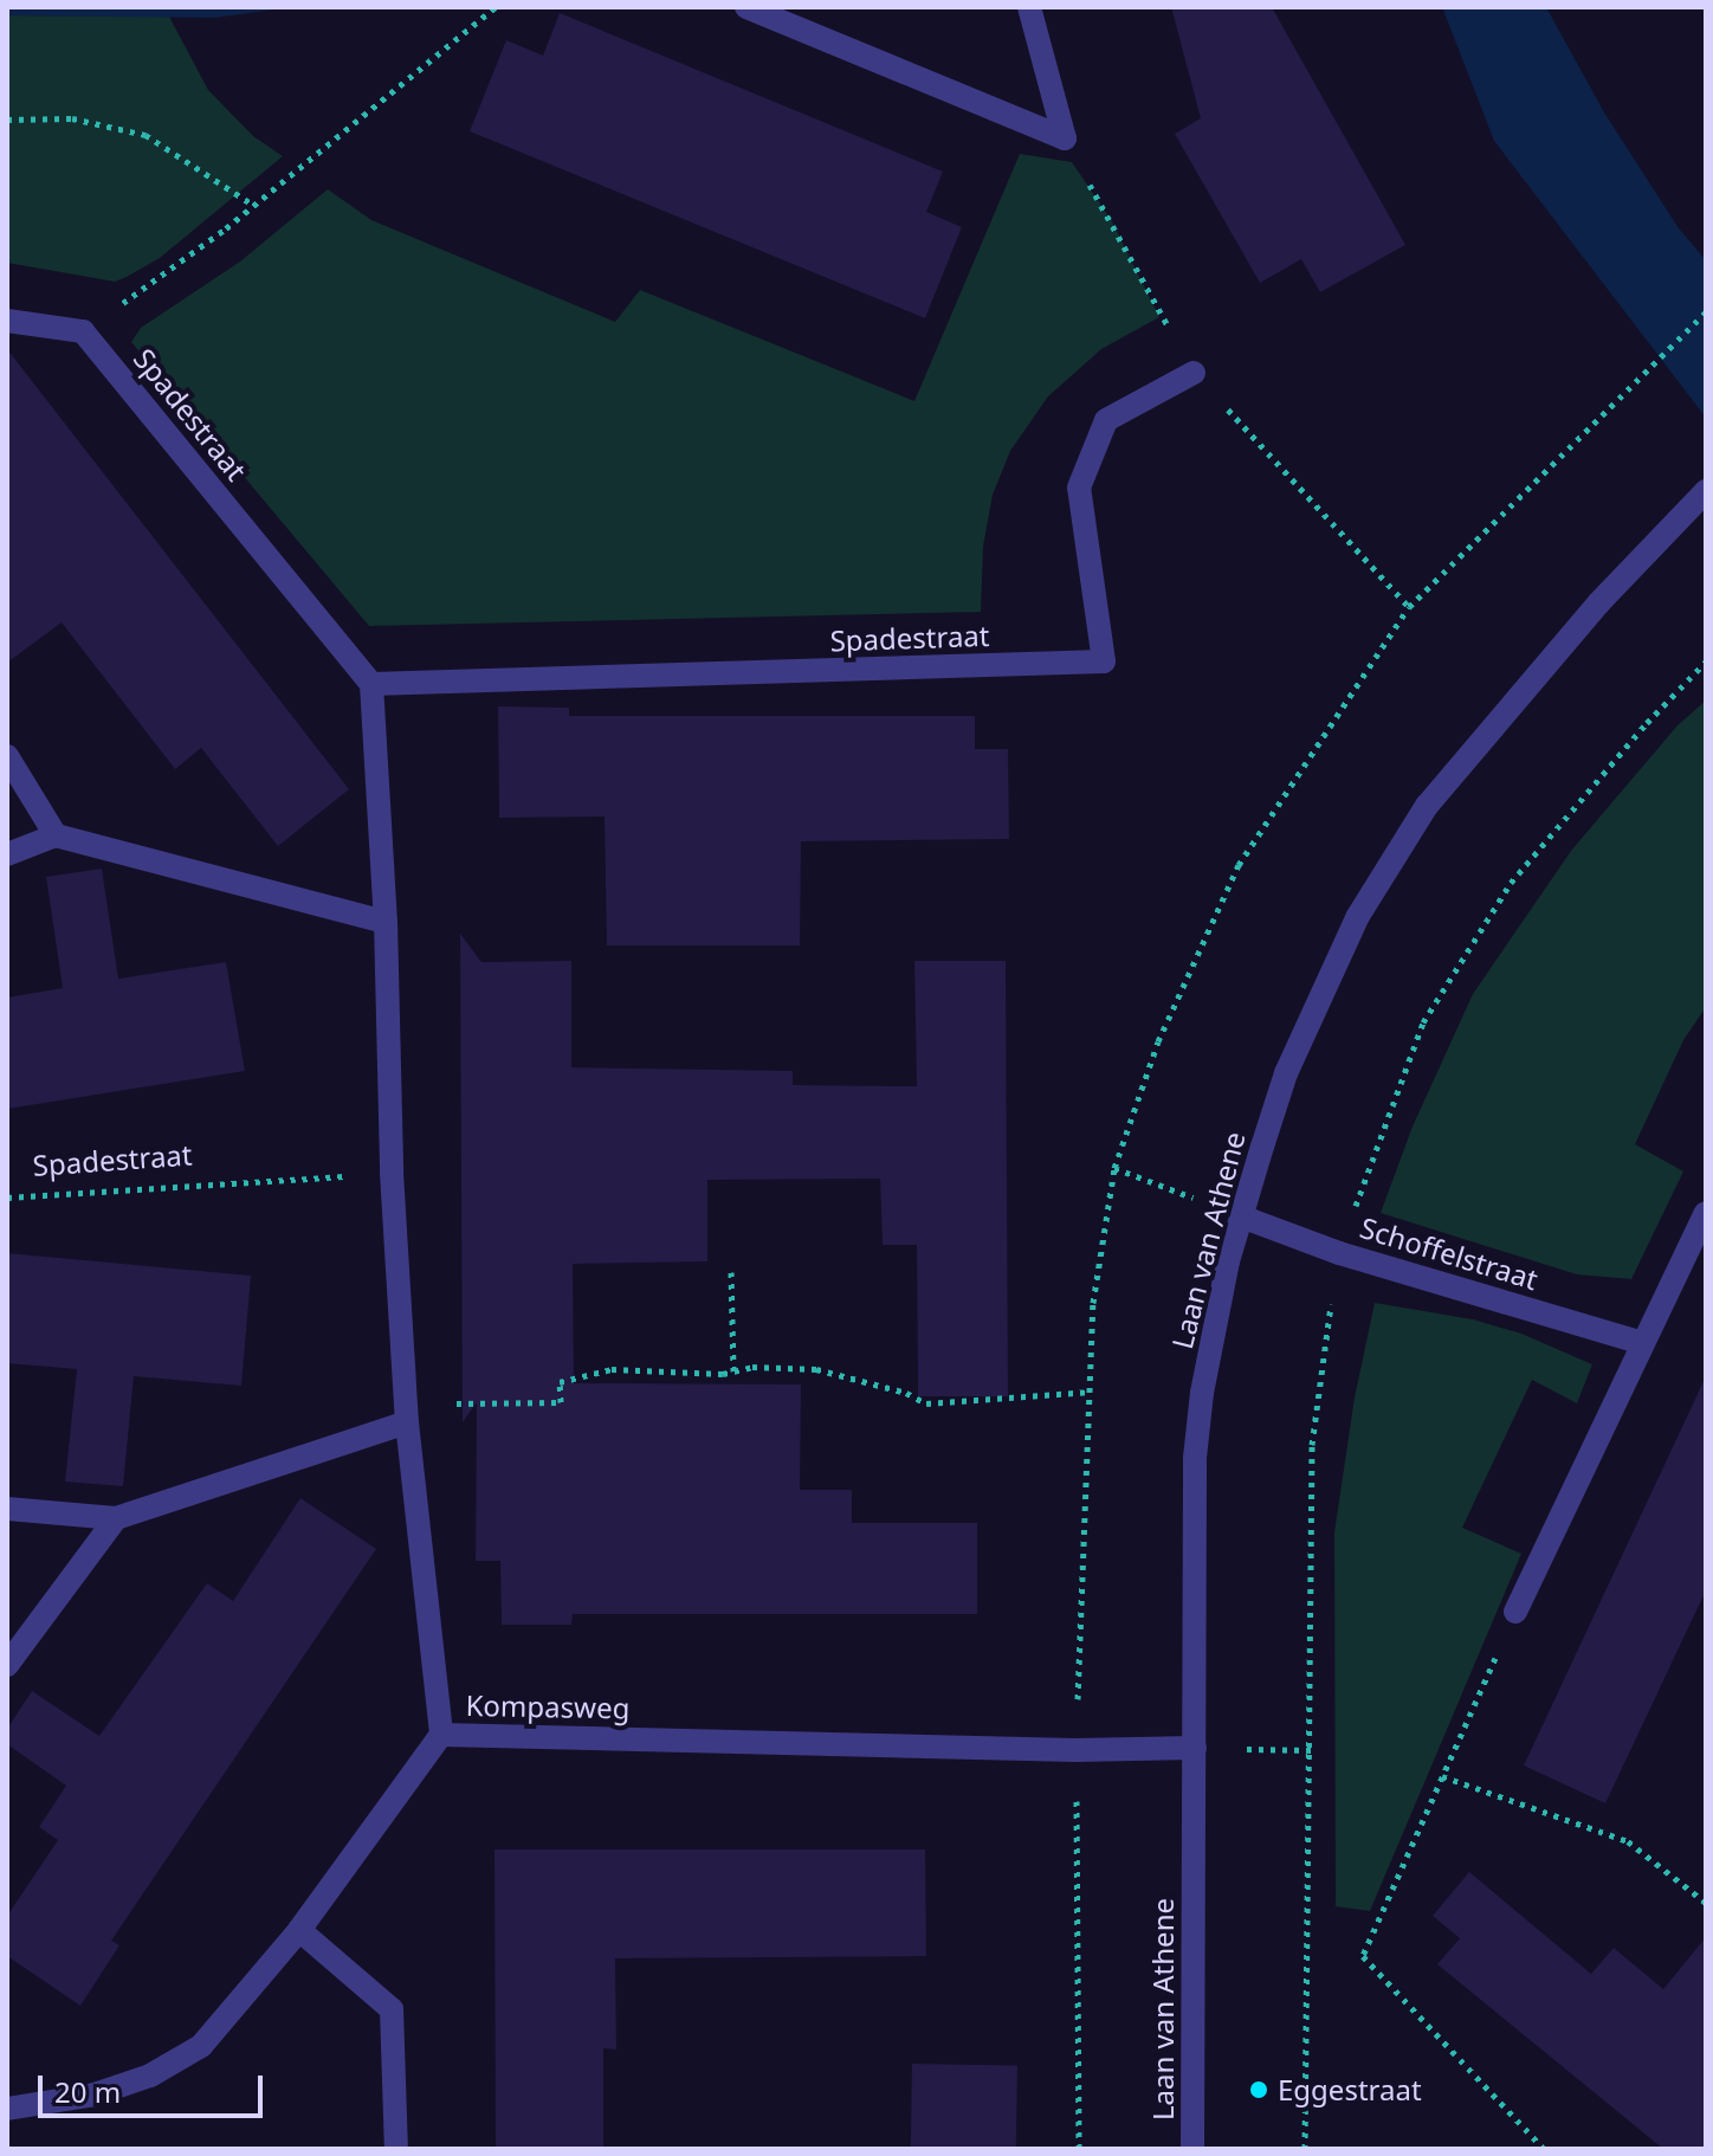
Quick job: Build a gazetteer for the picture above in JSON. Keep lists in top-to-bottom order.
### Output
{
  "streets": {
    "street": [
      "Spadestraat",
      "Laan van Athene",
      "Schoffelstraat",
      "Kompasweg"
    ]
  },
  "crossings": [
    ["Laan van Athene", "Schoffelstraat"],
    ["Laan van Athene", "Kompasweg"]
  ],
  "places": ["Eggestraat"],
  "scale_bar": "20 m"
}
